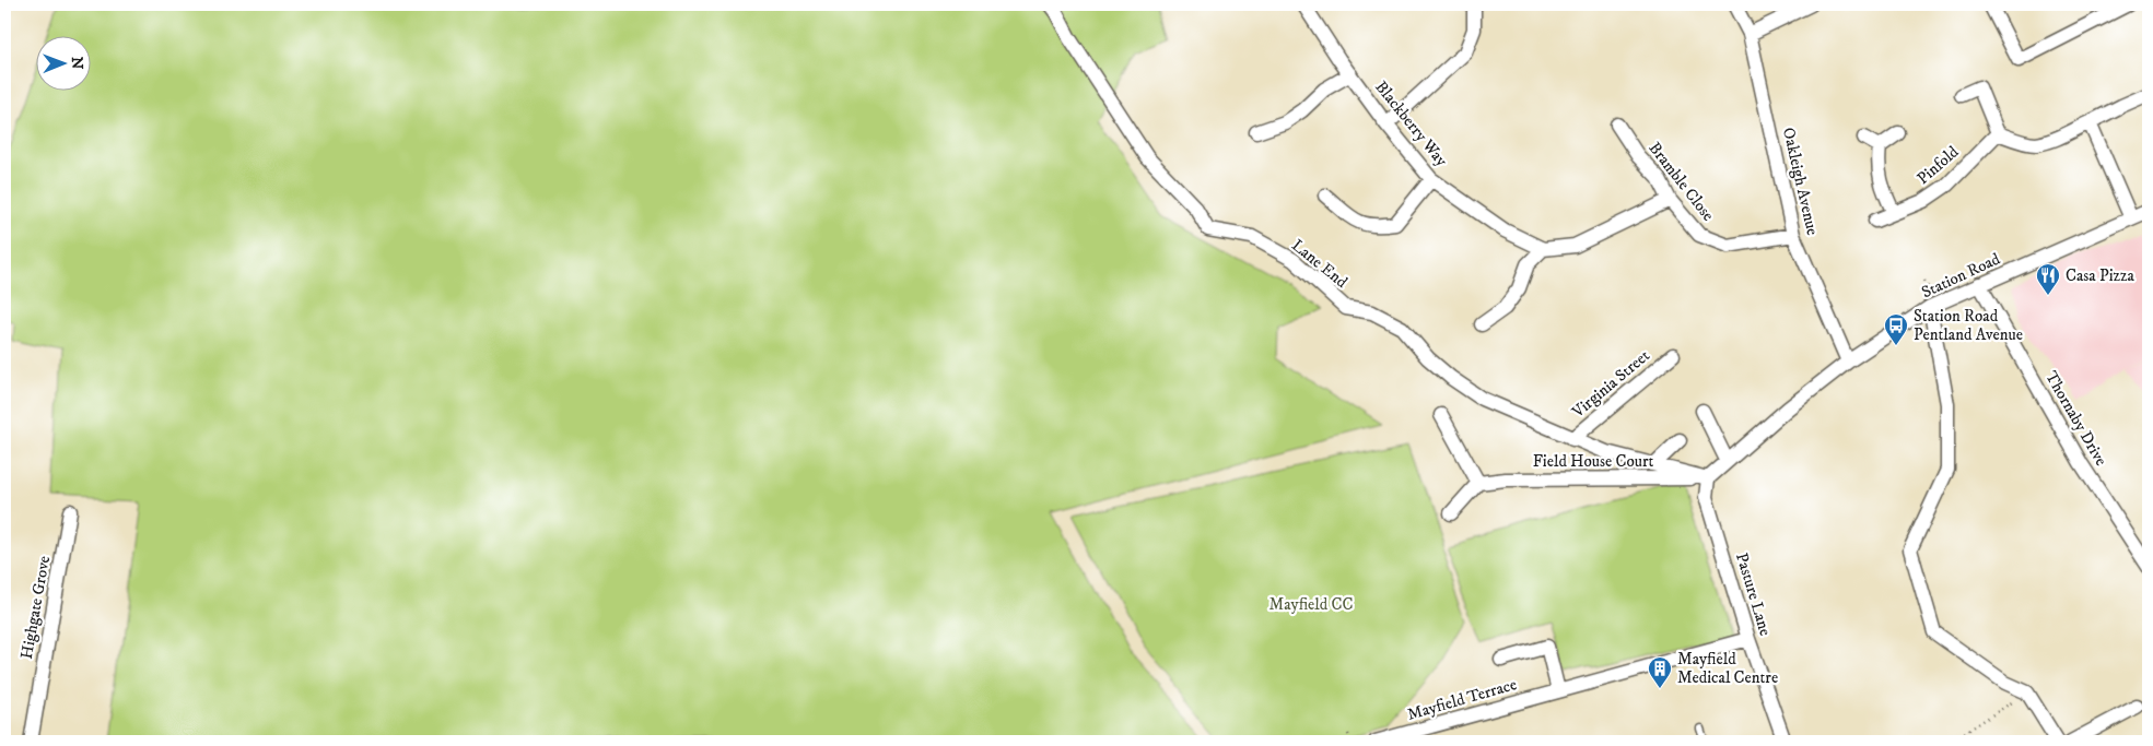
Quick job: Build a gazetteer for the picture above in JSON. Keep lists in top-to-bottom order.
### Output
{
  "streets": {
    "street": [
      "Blackberry Way",
      "Pinfold",
      "Bramble Close",
      "Oakleigh Avenue",
      "Lane End",
      "Station Road",
      "Virginia Street",
      "Thornaby Drive",
      "Field House Court",
      "Pasture Lane",
      "Highgate Grove",
      "Mayfield Terrace"
    ]
  },
  "crossings": [
    ["Bramble Close", "Oakleigh Avenue"],
    ["Oakleigh Avenue", "Station Road"],
    ["Lane End", "Virginia Street"],
    ["Lane End", "Field House Court"],
    ["Lane End", "Pasture Lane"],
    ["Station Road", "Thornaby Drive"],
    ["Field House Court", "Pasture Lane"],
    ["Pasture Lane", "Mayfield Terrace"]
  ],
  "parks": ["Mayfield CC"],
  "places": {
    "restaurant": ["Casa Pizza"],
    "bus stop": ["Station Road Pentland Avenue"],
    "building": ["Mayfield Medical Centre"]
  },
  "north": "right"
}
